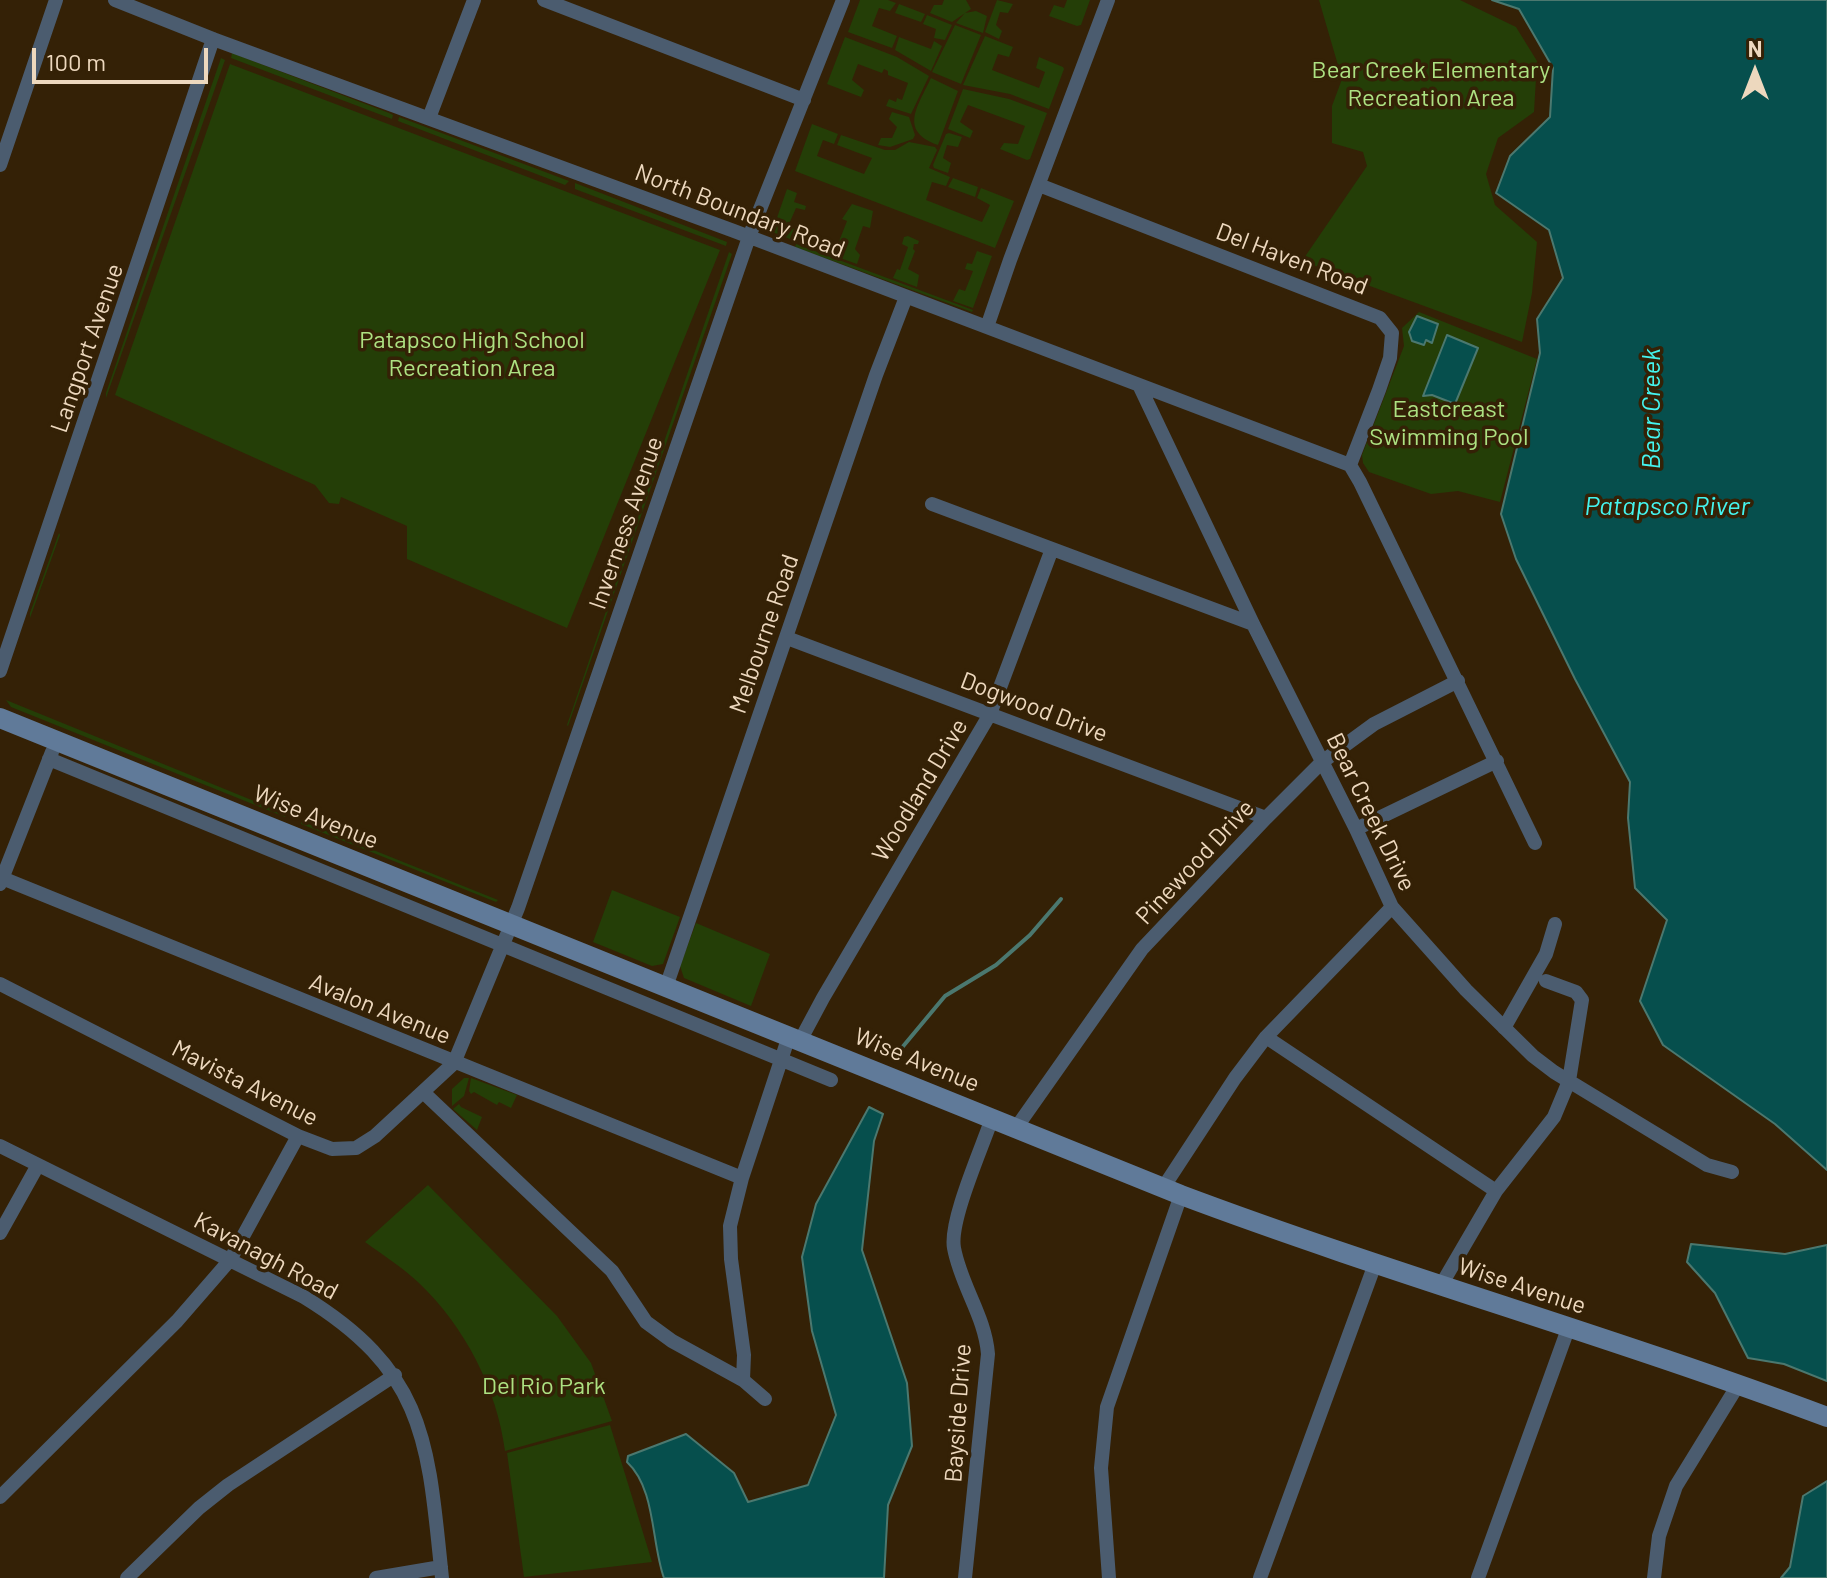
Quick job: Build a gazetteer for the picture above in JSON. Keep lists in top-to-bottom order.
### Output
{
  "streets": {
    "main road": ["Wise Avenue"],
    "street": [
      "North Boundary Road",
      "Del Haven Road",
      "Langport Avenue",
      "Inverness Avenue",
      "Melbourne Road",
      "Dogwood Drive",
      "Woodland Drive",
      "Bear Creek Drive",
      "Pinewood Drive",
      "Avalon Avenue",
      "Mavista Avenue",
      "Kavanagh Road",
      "Bayside Drive"
    ]
  },
  "crossings": [
    ["North Boundary Road", "Del Haven Road"],
    ["North Boundary Road", "Langport Avenue"],
    ["North Boundary Road", "Inverness Avenue"],
    ["North Boundary Road", "Melbourne Road"],
    ["North Boundary Road", "Bear Creek Drive"],
    ["Inverness Avenue", "Wise Avenue"],
    ["Inverness Avenue", "Avalon Avenue"],
    ["Inverness Avenue", "Mavista Avenue"],
    ["Melbourne Road", "Dogwood Drive"],
    ["Melbourne Road", "Wise Avenue"],
    ["Dogwood Drive", "Woodland Drive"],
    ["Dogwood Drive", "Pinewood Drive"],
    ["Woodland Drive", "Wise Avenue"],
    ["Woodland Drive", "Avalon Avenue"],
    ["Bear Creek Drive", "Pinewood Drive"],
    ["Wise Avenue", "Pinewood Drive"],
    ["Wise Avenue", "Bayside Drive"],
    ["Avalon Avenue", "Mavista Avenue"]
  ],
  "water": ["Bear Creek", "Patapsco River"],
  "parks": [
    "Bear Creek Elementary Recreation Area",
    "Patapsco High School Recreation Area",
    "Eastcreast Swimming Pool",
    "Del Rio Park"
  ],
  "scale_bar": "100 m",
  "north": "top"
}
